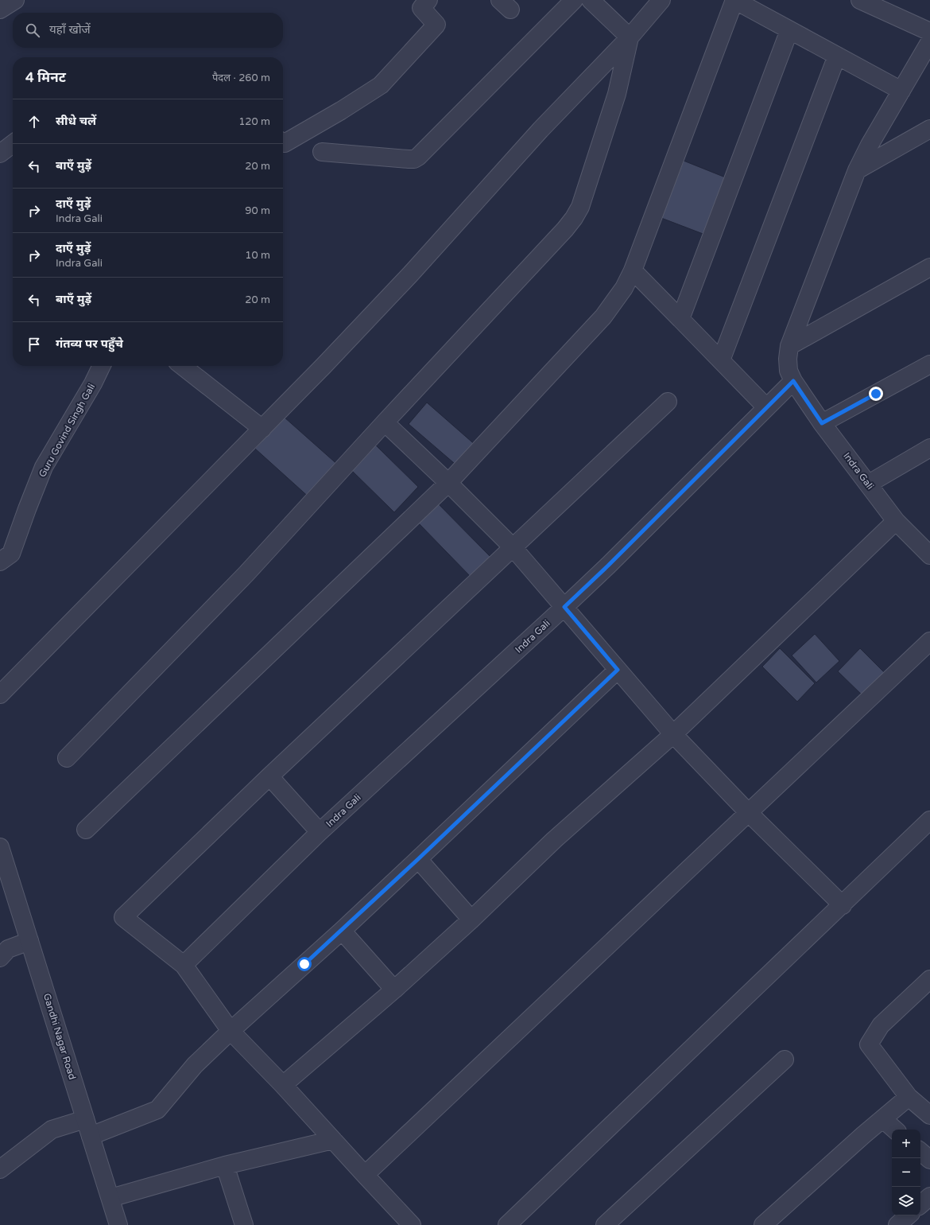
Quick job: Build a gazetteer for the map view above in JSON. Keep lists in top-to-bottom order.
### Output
{
  "streets": {
    "street": ["Guru Govind Singh Gali", "Indra Gali", "Gandhi Nagar Road"]
  },
  "page": {
    "search": "यहाँ खोजें",
    "heading": ["4 मिनट", "पैदल · 260 m"],
    "list": [
      ["सीधे चलें", "120 m"],
      ["बाएँ मुड़ें", "20 m"],
      ["दाएँ मुड़ें", "Indra Gali", "90 m"],
      ["दाएँ मुड़ें", "Indra Gali", "10 m"],
      ["बाएँ मुड़ें", "20 m"],
      "गंतव्य पर पहुँचे"
    ],
    "map_buttons": ["+", "−"]
  }
}
